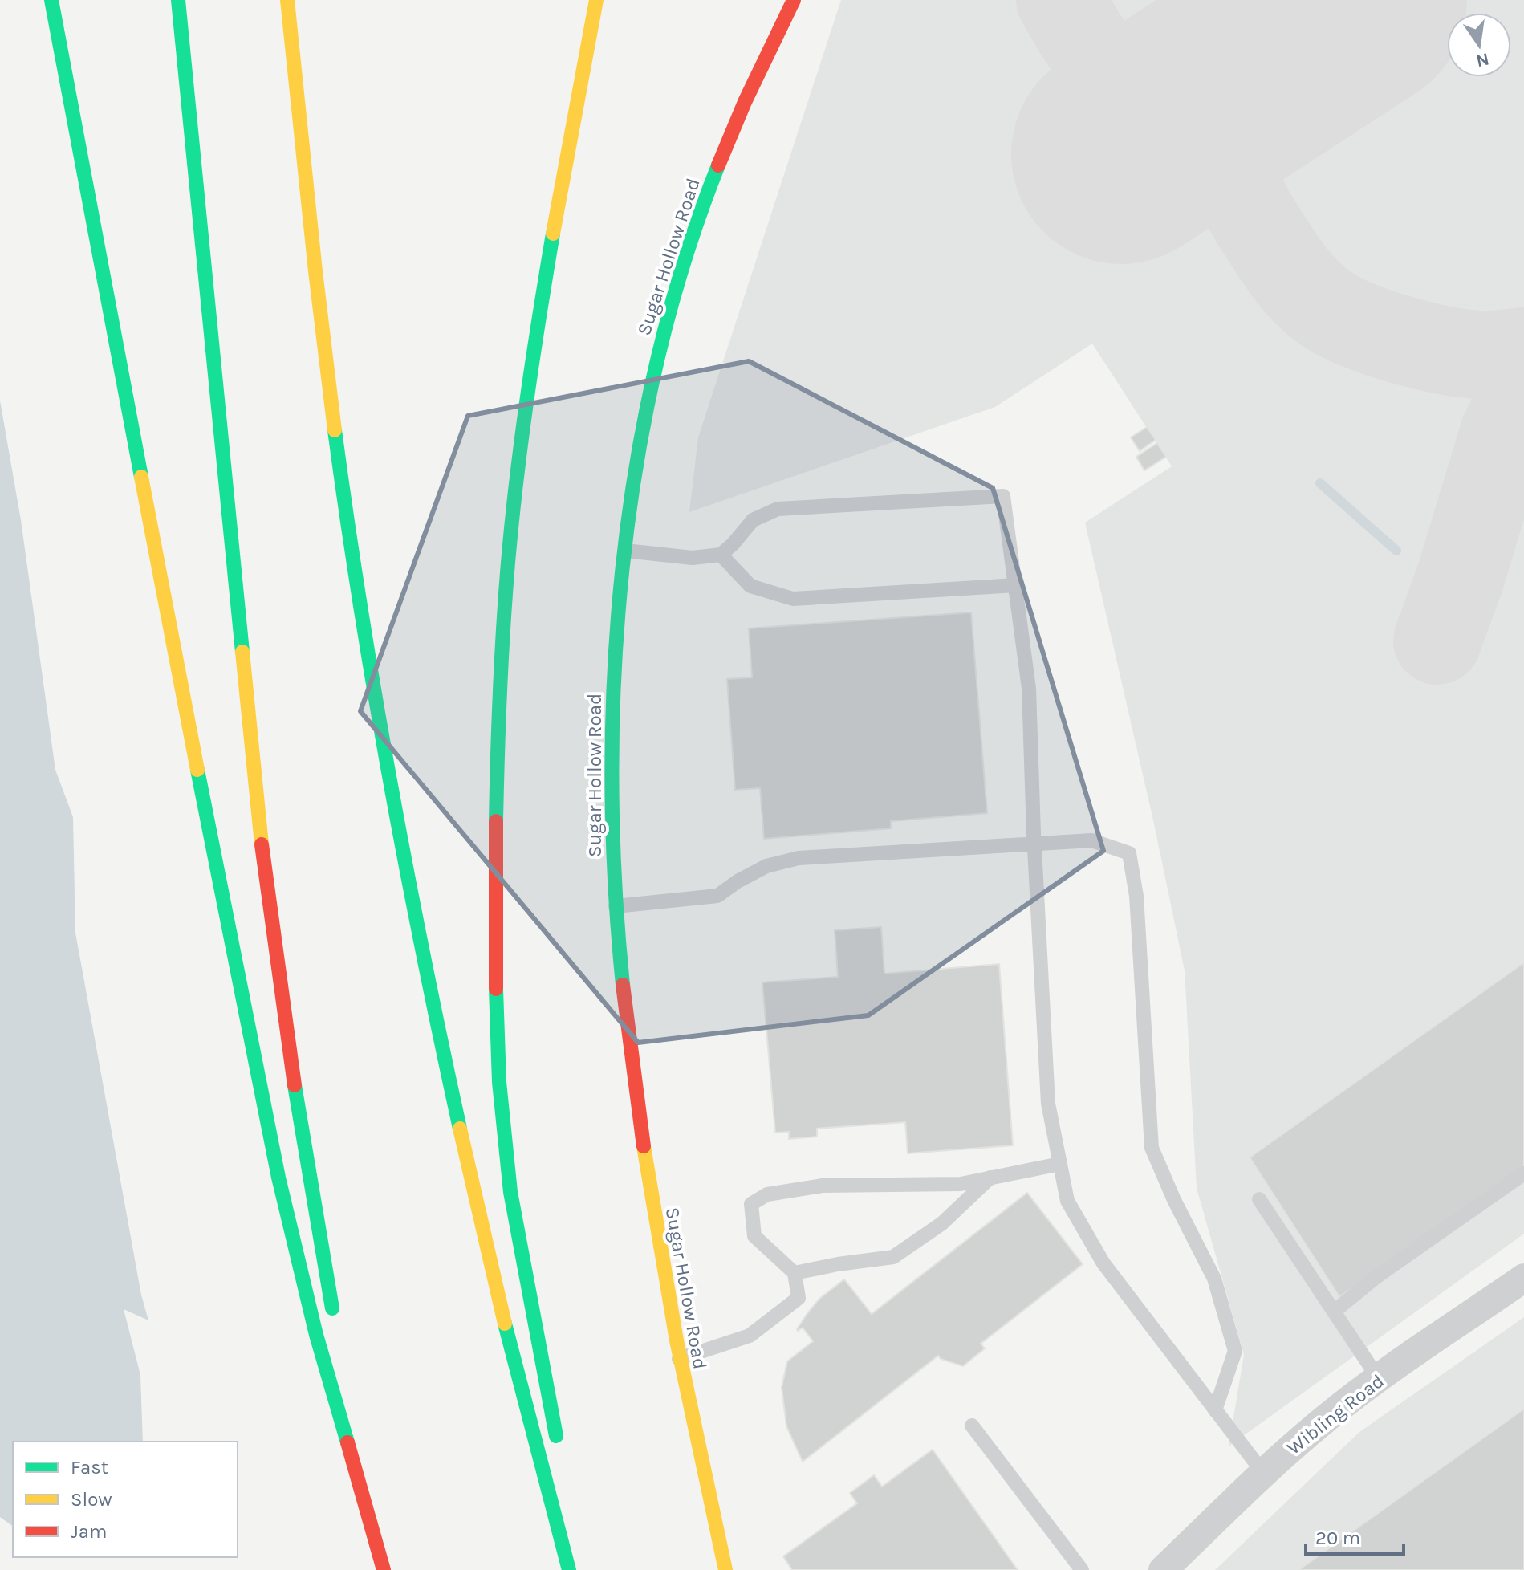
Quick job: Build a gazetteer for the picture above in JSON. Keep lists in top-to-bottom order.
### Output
{
  "streets": {
    "main road": ["Sugar Hollow Road"],
    "street": ["Wibling Road"]
  },
  "legend": ["Fast", "Slow", "Jam"],
  "scale_bar": "20 m",
  "north": "bottom"
}
